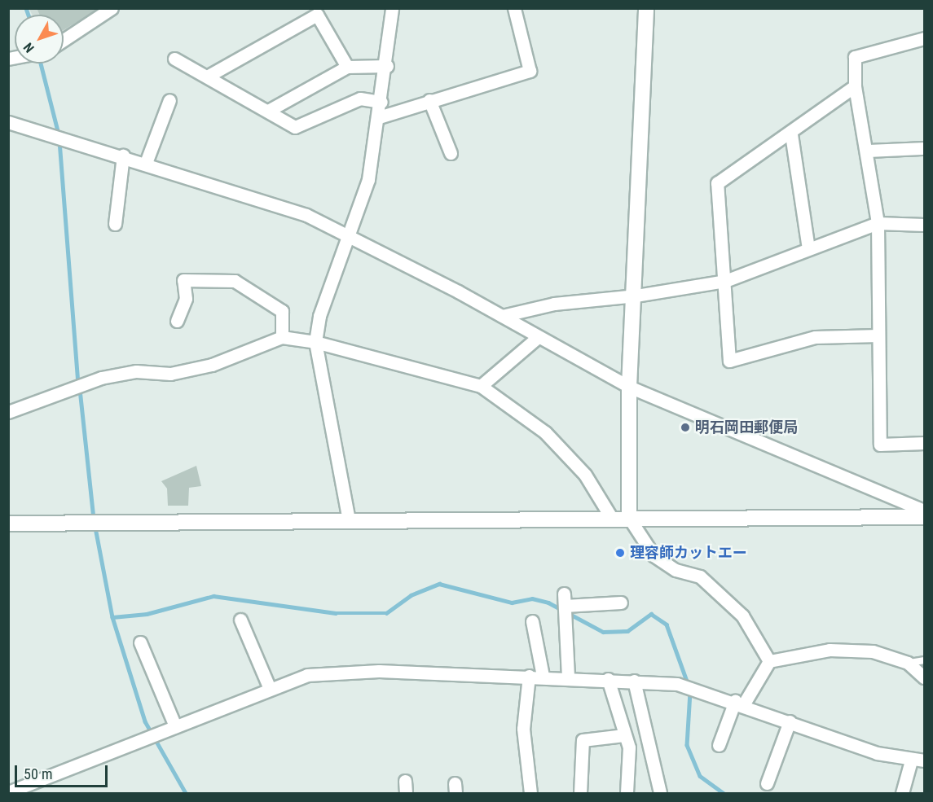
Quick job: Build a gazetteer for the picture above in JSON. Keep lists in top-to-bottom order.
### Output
{
  "places": ["明石岡田郵便局", "理容師カットエー"],
  "scale_bar": "50 m",
  "north": "bottom left"
}
